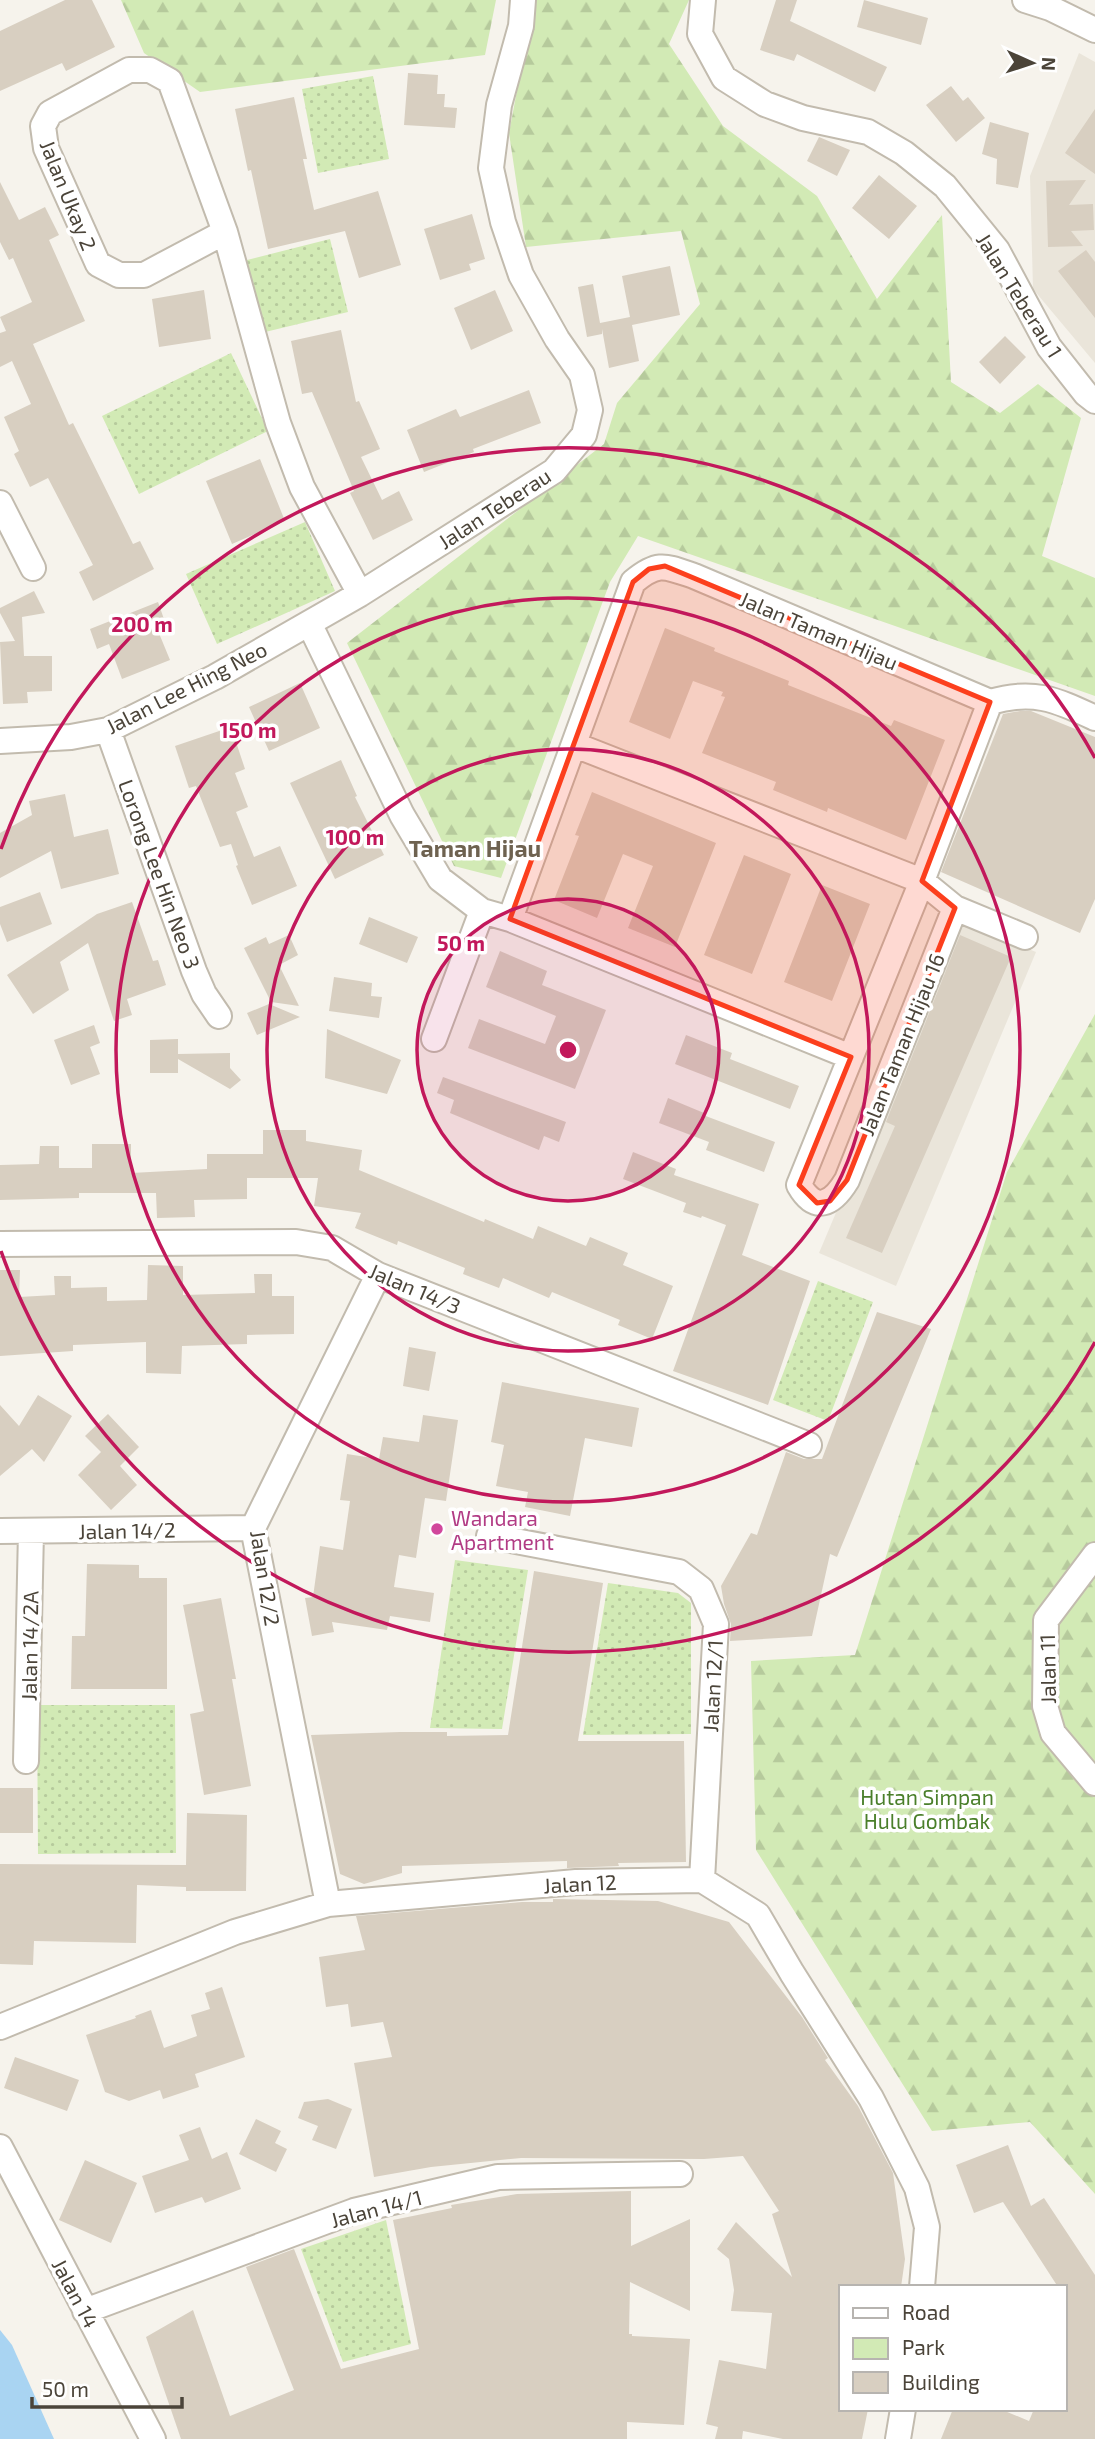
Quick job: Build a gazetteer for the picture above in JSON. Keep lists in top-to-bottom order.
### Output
{
  "streets": {
    "street": [
      "Jalan Ukay 2",
      "Jalan Teberau 1",
      "Jalan Teberau",
      "Jalan Taman Hijau",
      "Jalan Lee Hing Neo",
      "Lorong Lee Hin Neo 3",
      "Jalan Taman Hijau 16",
      "Jalan 14/3",
      "Jalan 14/2",
      "Jalan 12/2",
      "Jalan 14/2A",
      "Jalan 11",
      "Jalan 12/1",
      "Jalan 12",
      "Jalan 14/1",
      "Jalan 14"
    ]
  },
  "crossings": [
    ["Jalan Ukay 2", "Jalan Teberau"],
    ["Jalan Ukay 2", "Jalan Lee Hing Neo"],
    ["Jalan Teberau", "Jalan Lee Hing Neo"],
    ["Jalan Lee Hing Neo", "Lorong Lee Hin Neo 3"],
    ["Jalan 14/3", "Jalan 12/2"],
    ["Jalan 14/2", "Jalan 12/2"],
    ["Jalan 14/2", "Jalan 14/2A"],
    ["Jalan 12/2", "Jalan 12"],
    ["Jalan 12/1", "Jalan 12"],
    ["Jalan 14/1", "Jalan 14"]
  ],
  "districts": ["Taman Hijau"],
  "parks": ["Hutan Simpan Hulu Gombak"],
  "places": ["Wandara Apartment"],
  "legend": ["Road", "Park", "Building"],
  "scale_bar": "50 m",
  "north": "right",
  "rings": [
    "200 m",
    "150 m",
    "100 m",
    "50 m"
  ]
}
